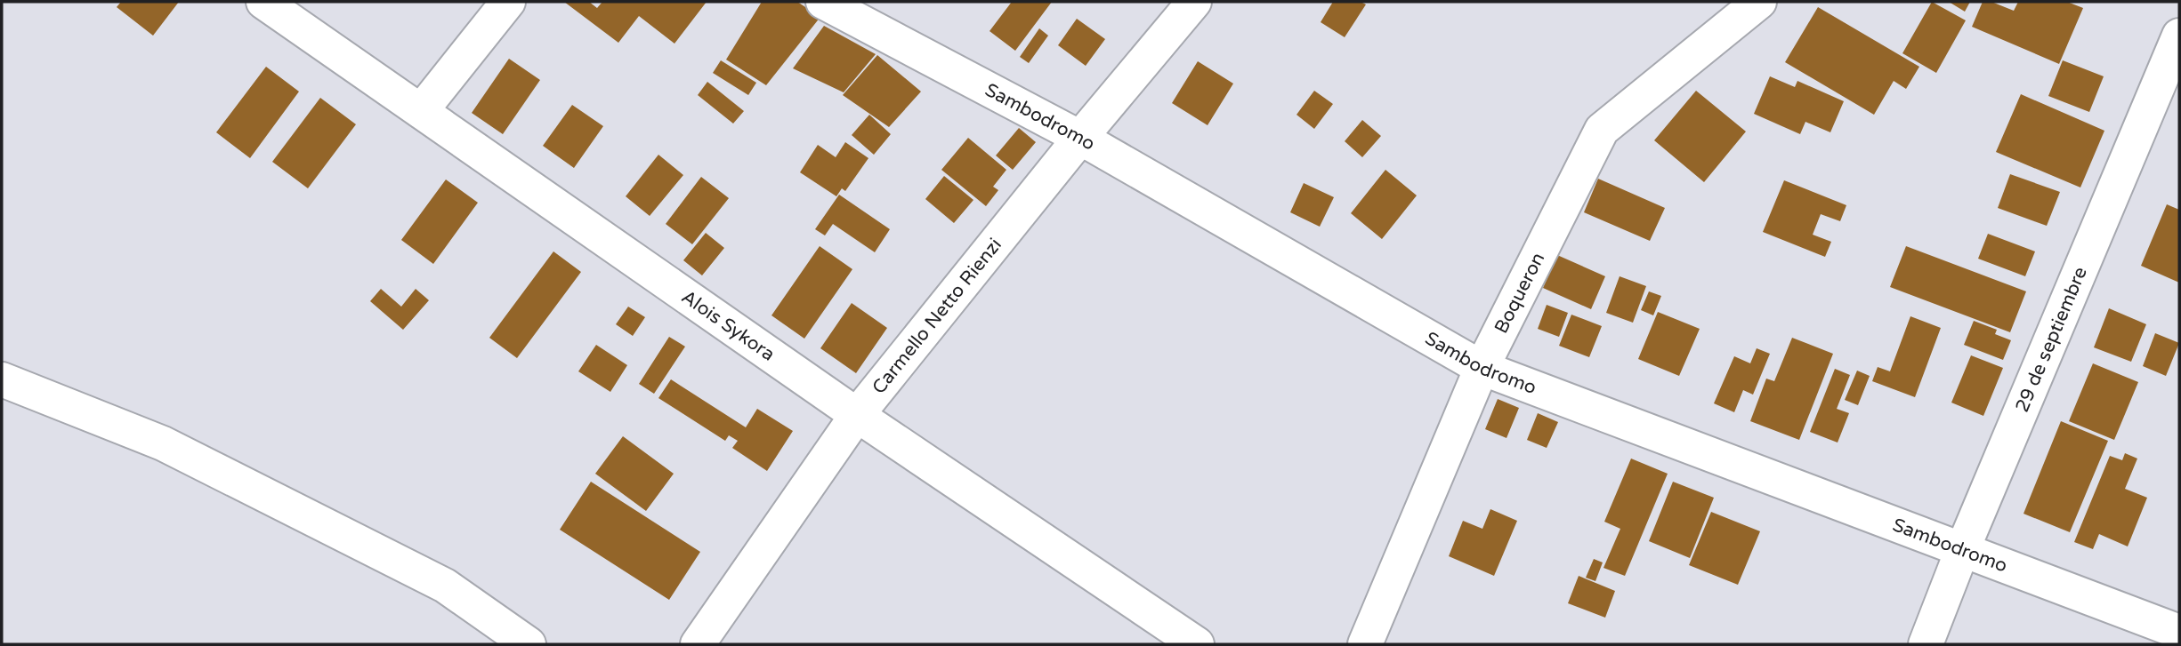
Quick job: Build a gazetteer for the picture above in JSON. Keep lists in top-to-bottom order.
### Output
{
  "streets": {
    "street": [
      "Sambodromo",
      "Boqueron",
      "Carmello Netto Rienzi",
      "Alois Sykora",
      "29 de septiembre"
    ]
  },
  "crossings": [
    ["Sambodromo", "Boqueron"],
    ["Sambodromo", "Carmello Netto Rienzi"],
    ["Sambodromo", "29 de septiembre"],
    ["Carmello Netto Rienzi", "Alois Sykora"]
  ]
}
